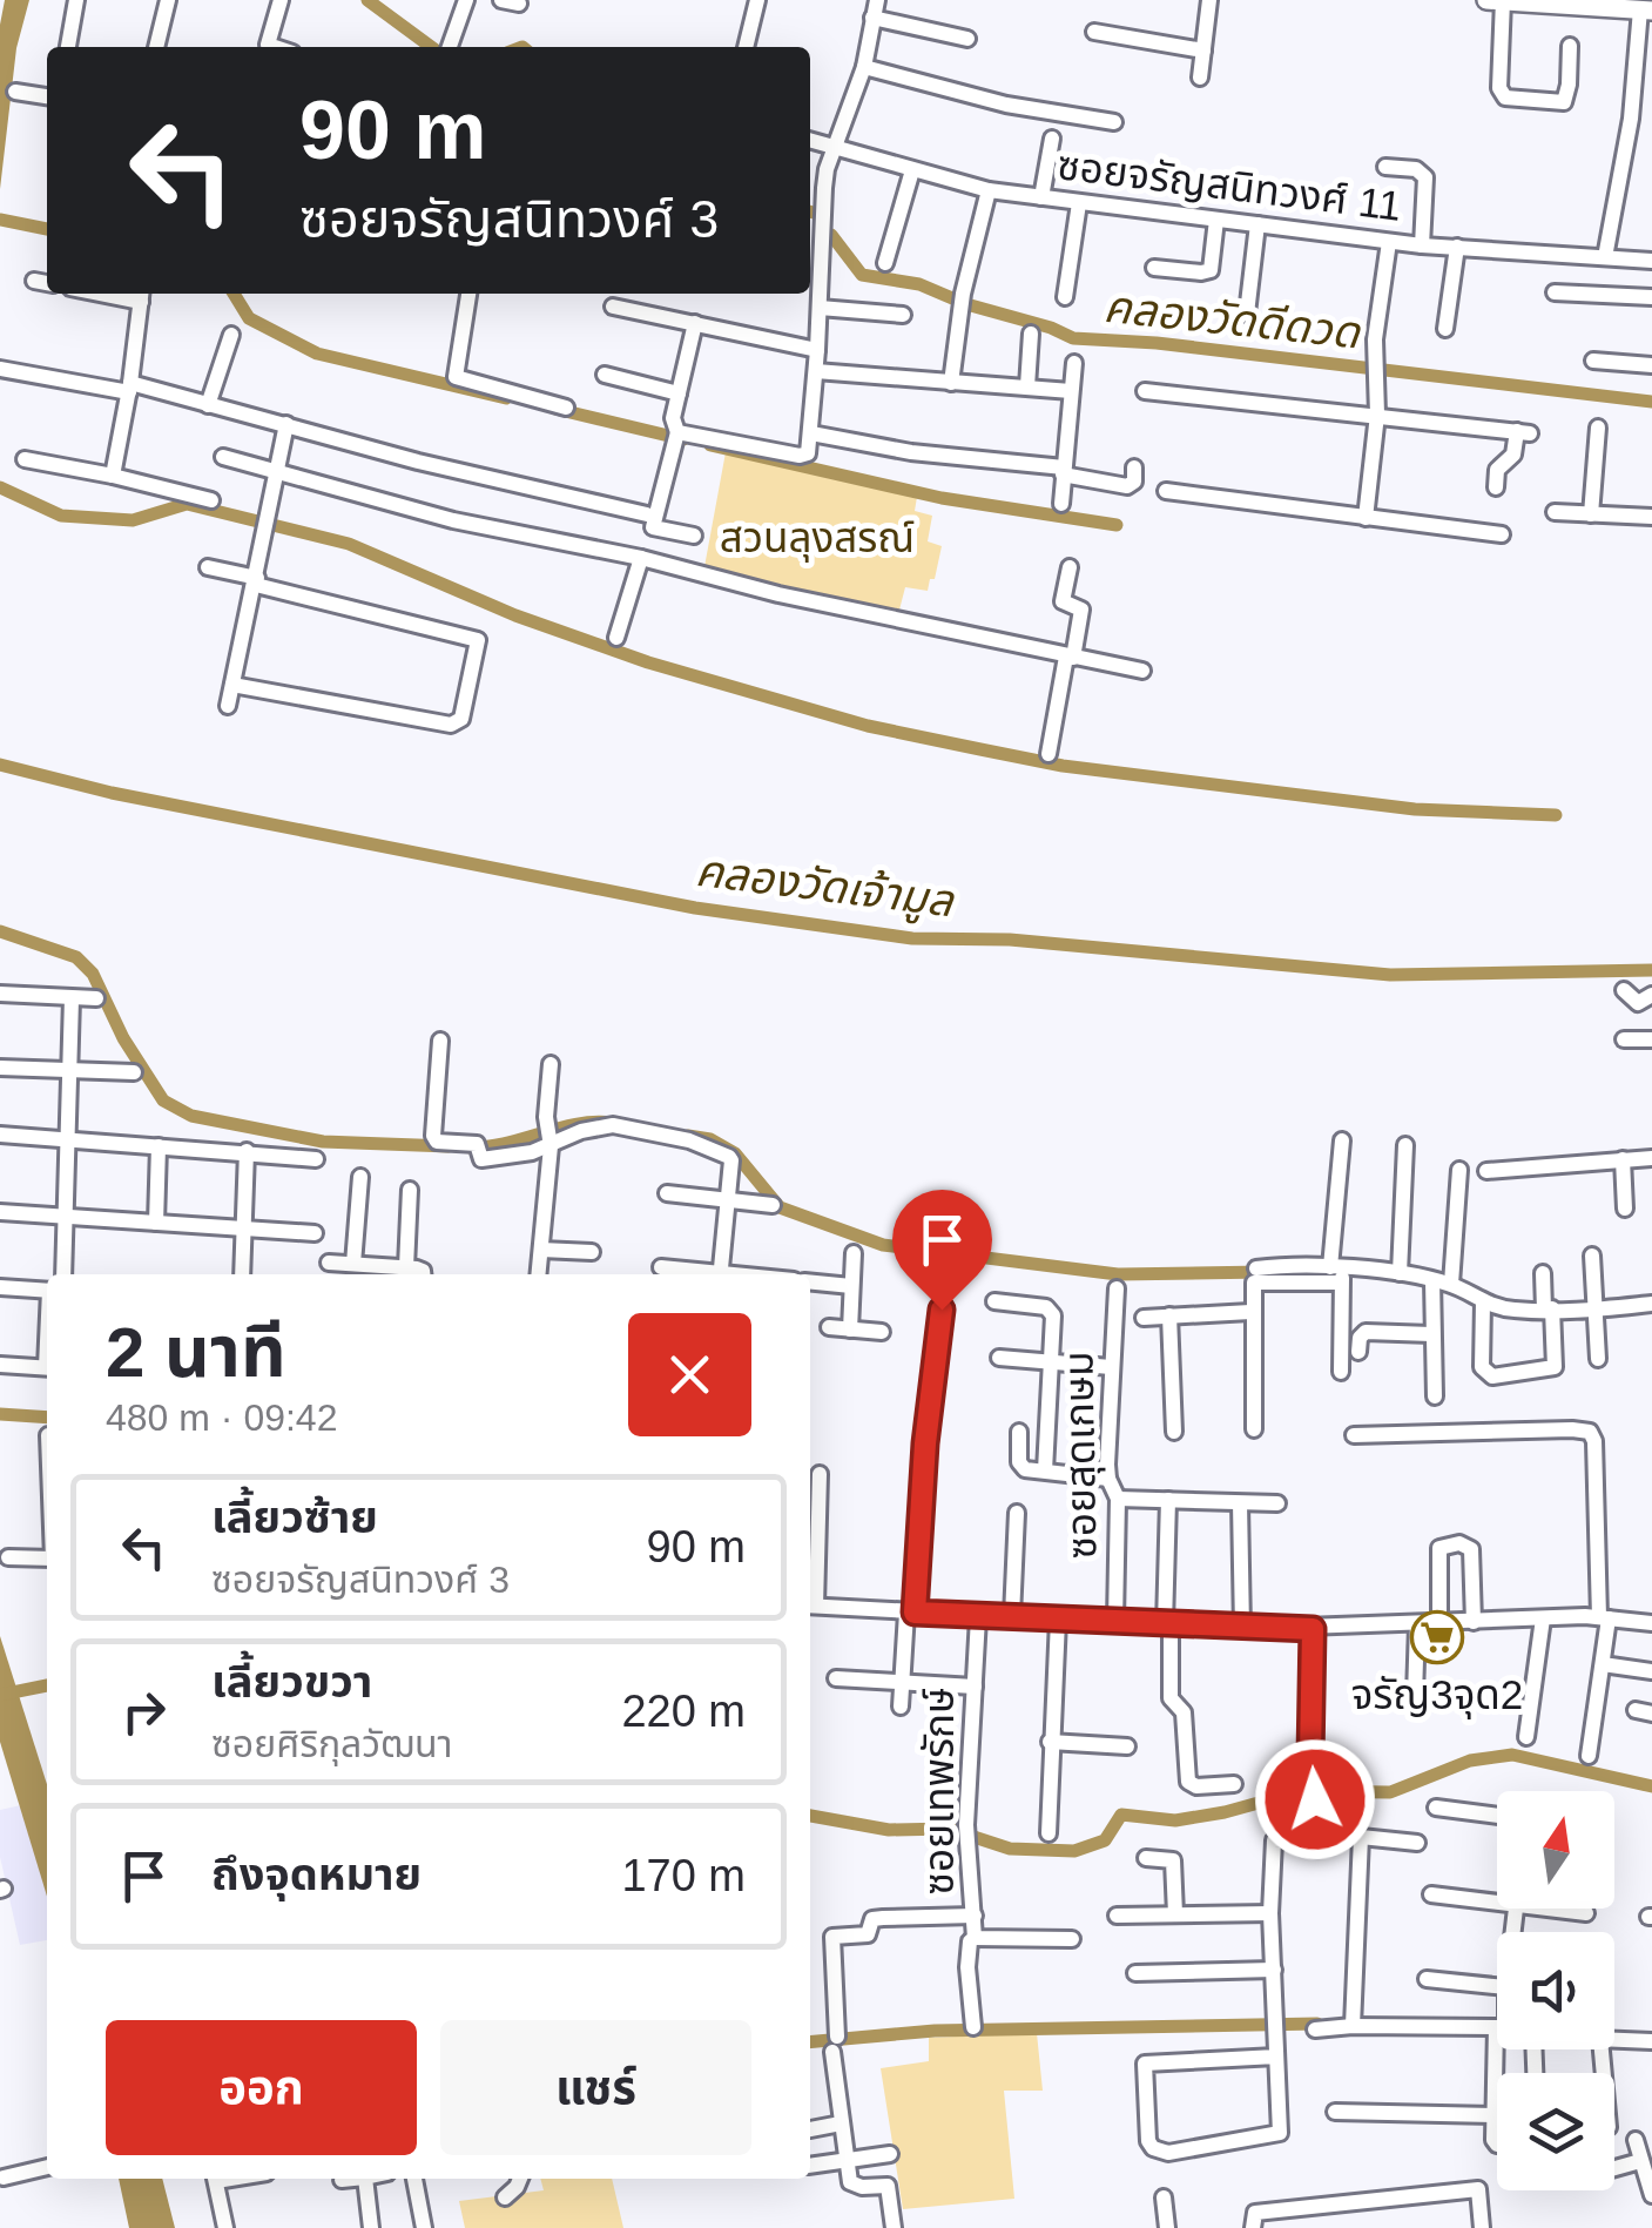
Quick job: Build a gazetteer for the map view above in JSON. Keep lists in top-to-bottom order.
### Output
{
  "streets": {
    "street": ["ซอยจรัญสนิทวงศ์ 11", "ซอยสุดเกษม", "ซอยเทพรักษ์"]
  },
  "water": ["คลองวัดดีดวด", "คลองวัดเจ้ามูล"],
  "parks": ["สวนลุงสรณ์"],
  "places": {
    "supermarket": ["จรัญ3จุด2"]
  },
  "north": "top",
  "page": {
    "turn": ["90 m", "ซอยจรัญสนิทวงศ์ 3"],
    "heading": ["2 นาที", "480 m · 09:42"],
    "list": [
      {
        "name": "เลี้ยวซ้าย",
        "note": "ซอยจรัญสนิทวงศ์ 3",
        "value": "90 m"
      },
      {
        "name": "เลี้ยวขวา",
        "note": "ซอยศิริกุลวัฒนา",
        "value": "220 m"
      },
      {
        "name": "ถึงจุดหมาย",
        "value": "170 m"
      }
    ],
    "buttons": ["ออก", "แชร์"]
  }
}
